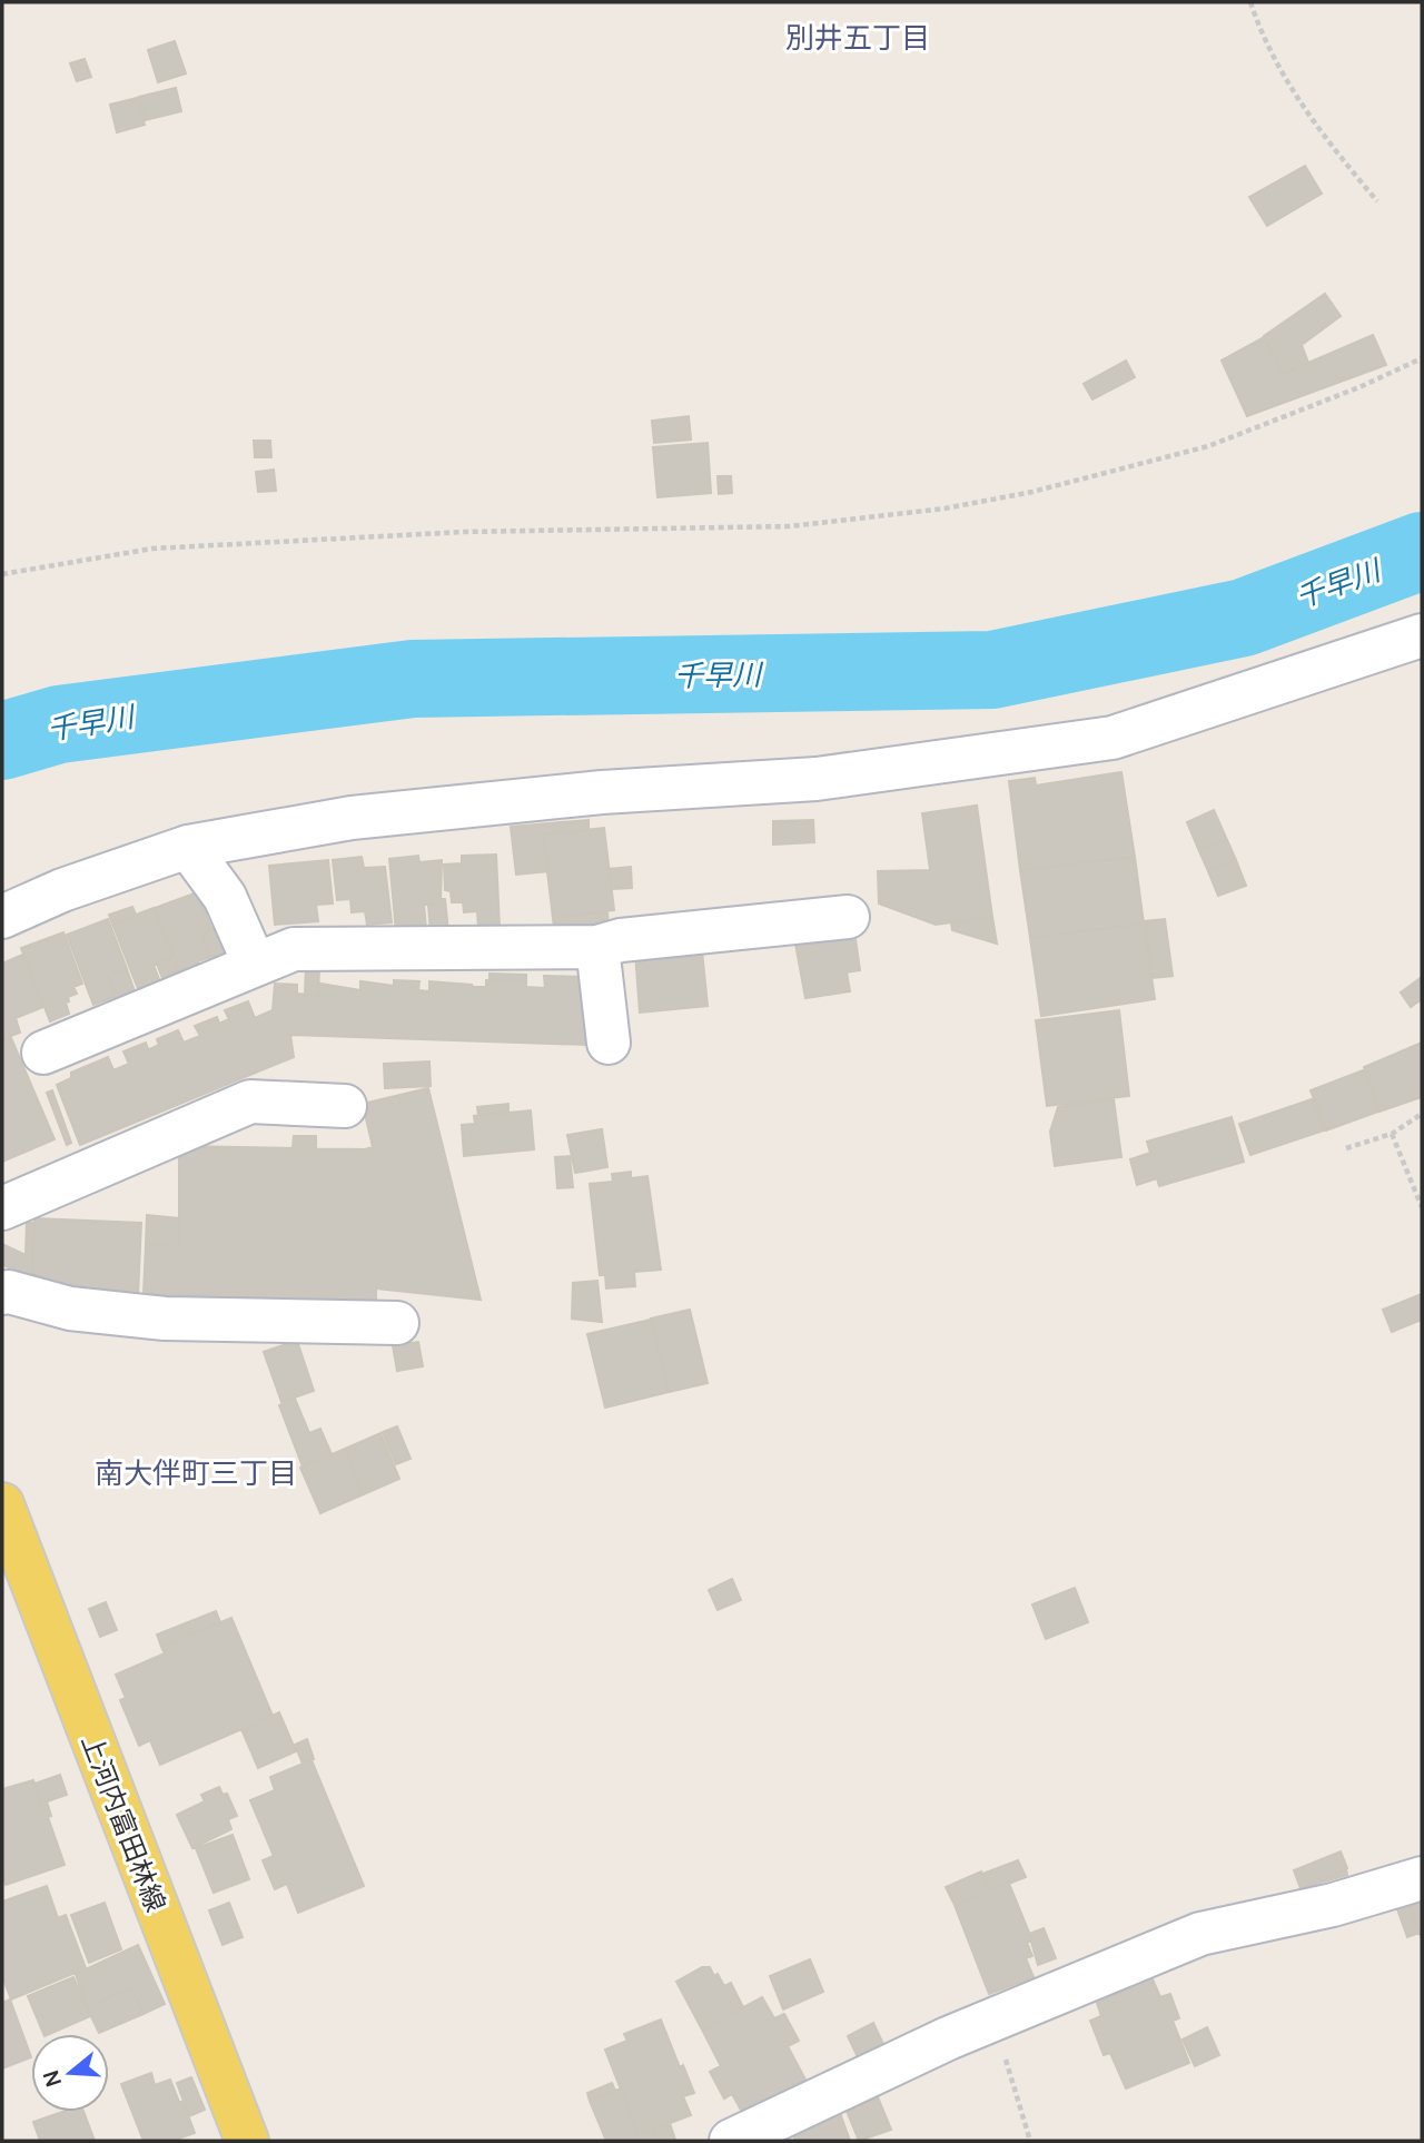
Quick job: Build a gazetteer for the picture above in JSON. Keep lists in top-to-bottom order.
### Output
{
  "streets": {
    "main road": ["上河内富田林線"]
  },
  "districts": ["別井五丁目", "南大伴町三丁目"],
  "water": ["千早川"],
  "north": "left"
}
